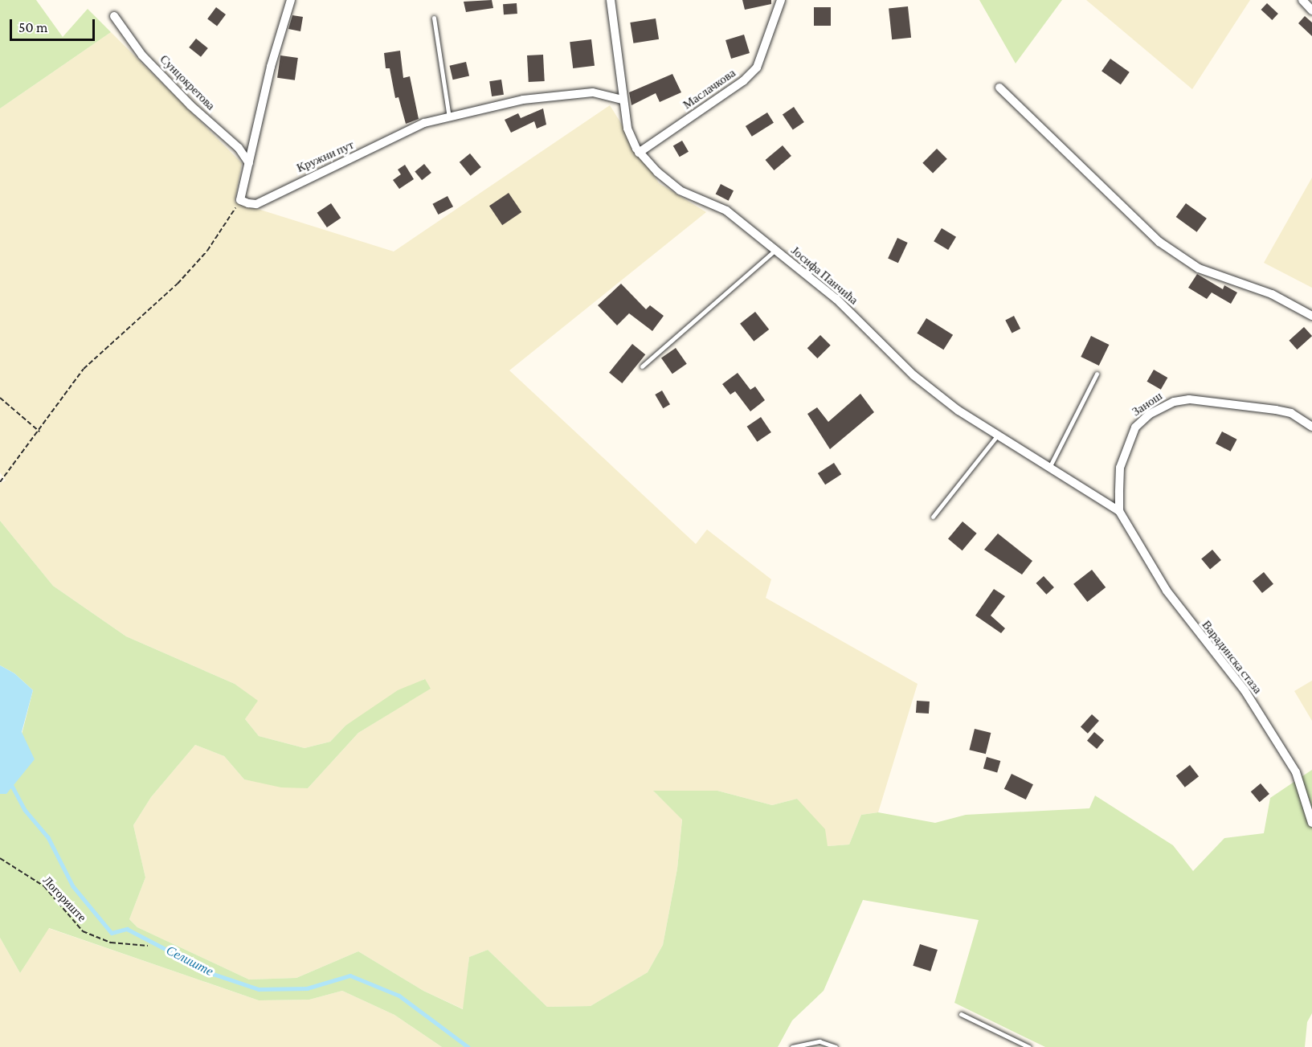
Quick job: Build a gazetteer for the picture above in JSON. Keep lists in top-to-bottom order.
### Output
{
  "streets": {
    "street": [
      "Сунцокретова",
      "Маслачкова",
      "Кружни пут",
      "Јосифа Панчића",
      "Занош",
      "Варадинска стаза"
    ],
    "path": ["Логориште"]
  },
  "crossings": [
    ["Маслачкова", "Јосифа Панчића"],
    ["Кружни пут", "Јосифа Панчића"],
    ["Јосифа Панчића", "Занош"],
    ["Јосифа Панчића", "Варадинска стаза"],
    ["Занош", "Варадинска стаза"]
  ],
  "water": ["Селиште"],
  "scale_bar": "50 m"
}
